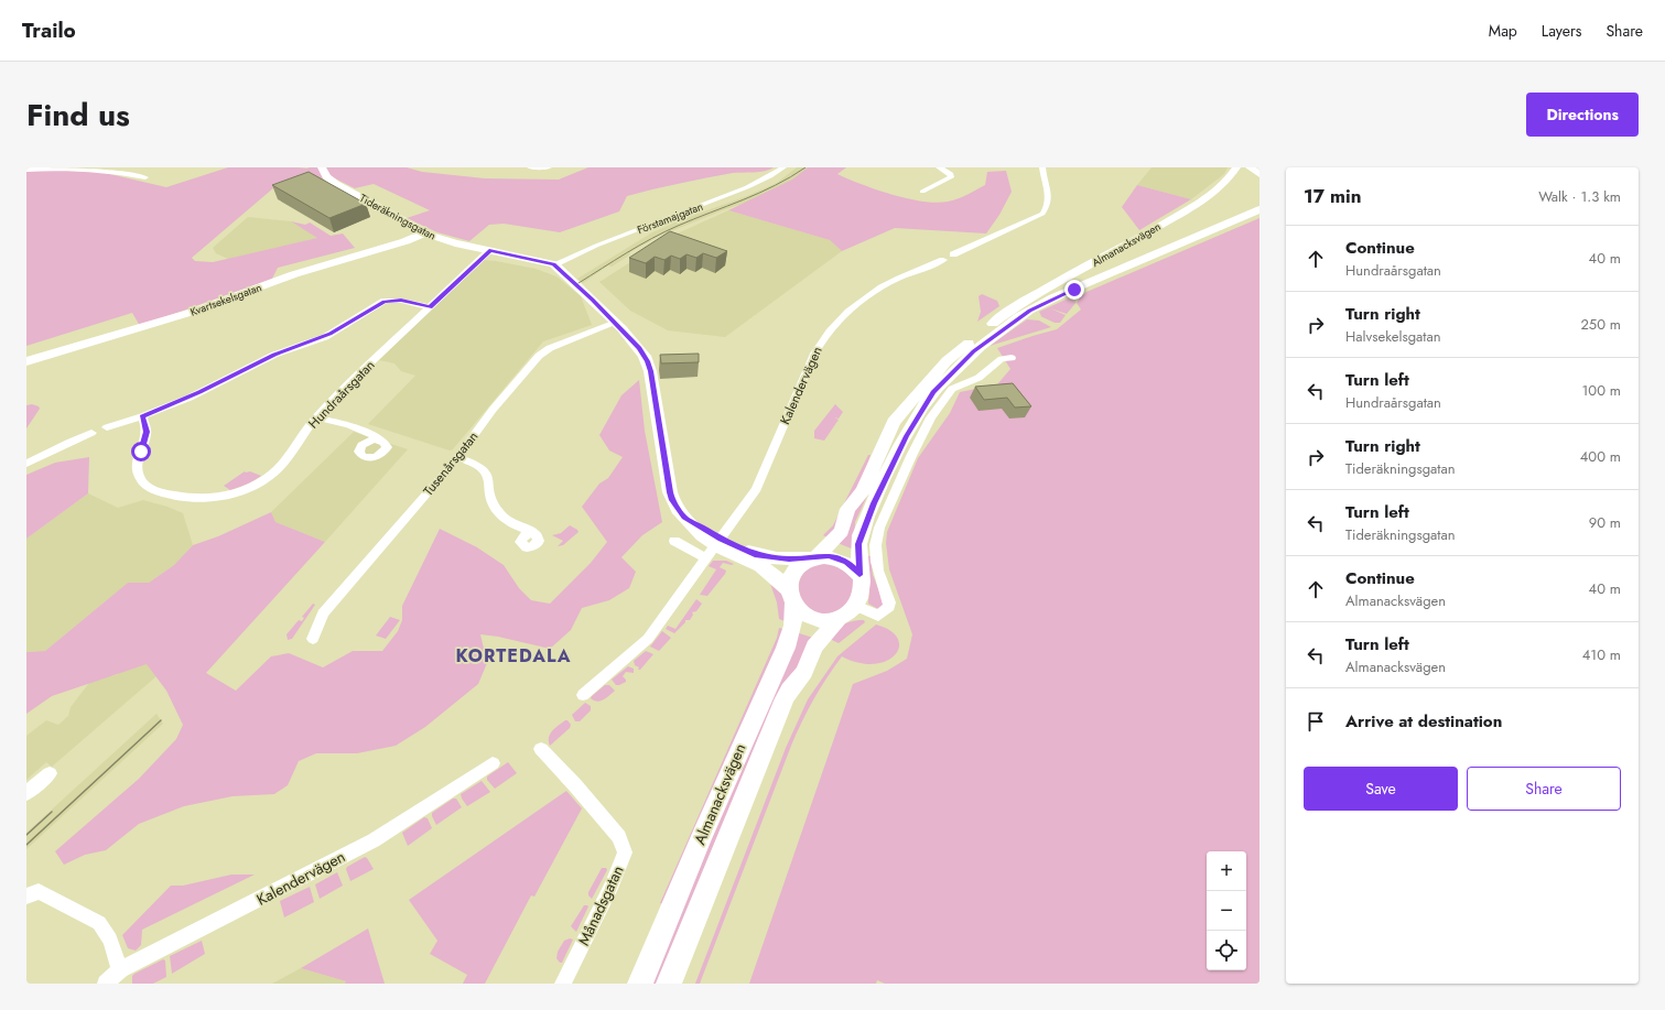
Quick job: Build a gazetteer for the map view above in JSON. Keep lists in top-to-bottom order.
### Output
{
  "streets": {
    "main road": ["Tideräkningsgatan", "Almanacksvägen", "Kvartsekelsgatan"],
    "street": [
      "Förstamajgatan",
      "Kalendervägen",
      "Hundraårsgatan",
      "Tusenårsgatan",
      "Månadsgatan"
    ]
  },
  "crossings": [
    ["Tideräkningsgatan", "Förstamajgatan"],
    ["Tideräkningsgatan", "Almanacksvägen"],
    ["Tideräkningsgatan", "Kvartsekelsgatan"],
    ["Tideräkningsgatan", "Kalendervägen"],
    ["Tideräkningsgatan", "Hundraårsgatan"],
    ["Tideräkningsgatan", "Tusenårsgatan"]
  ],
  "districts": ["KORTEDALA"],
  "page": {
    "header": "Trailo",
    "nav": ["Map", "Layers", "Share"],
    "title": "Find us",
    "buttons": [
      "Directions",
      ["Save", "Share"]
    ],
    "heading": ["17 min", "Walk · 1.3 km"],
    "list": [
      ["Continue", "Hundraårsgatan", "40 m"],
      ["Turn right", "Halvsekelsgatan", "250 m"],
      ["Turn left", "Hundraårsgatan", "100 m"],
      ["Turn right", "Tideräkningsgatan", "400 m"],
      ["Turn left", "Tideräkningsgatan", "90 m"],
      ["Continue", "Almanacksvägen", "40 m"],
      ["Turn left", "Almanacksvägen", "410 m"],
      "Arrive at destination"
    ],
    "map_buttons": ["+", "−"]
  }
}
